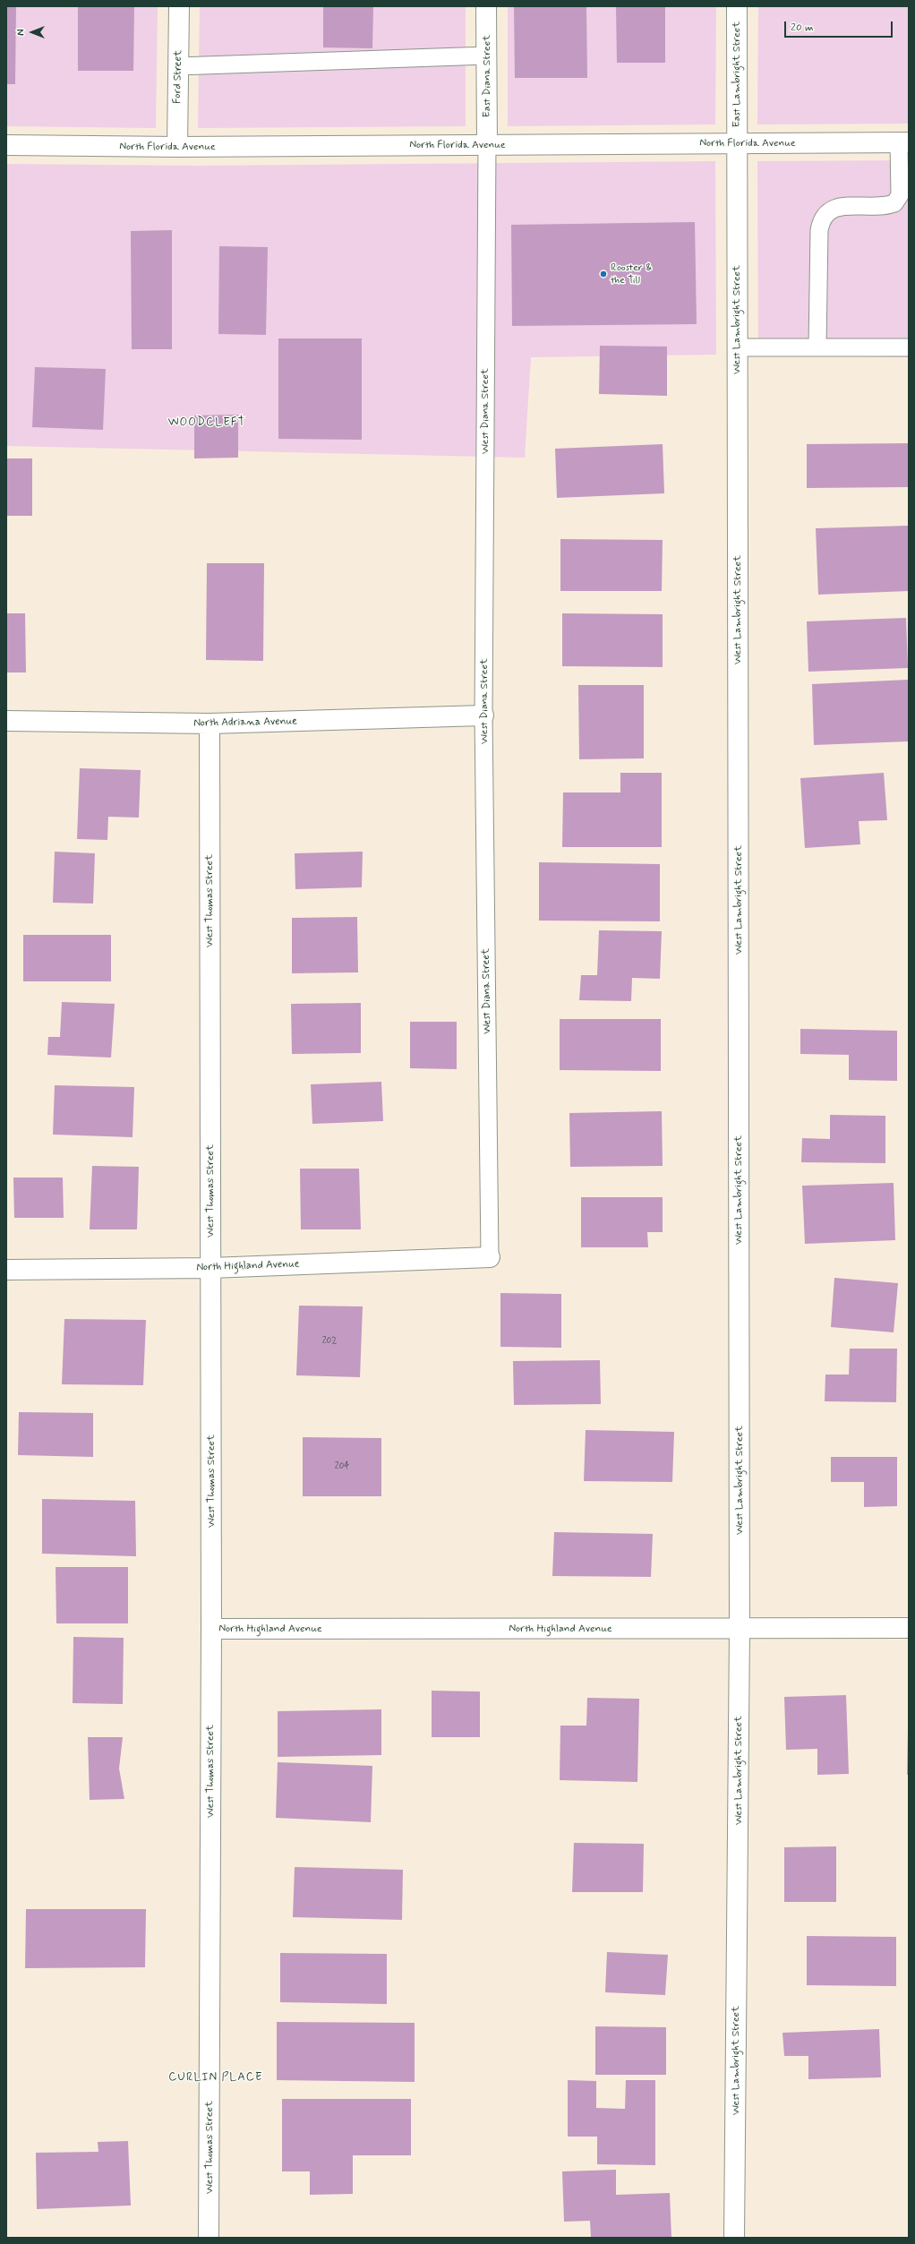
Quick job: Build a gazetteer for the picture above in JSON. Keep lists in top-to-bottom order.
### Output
{
  "streets": {
    "street": [
      "East Lambright Street",
      "East Diana Street",
      "Ford Street",
      "North Florida Avenue",
      "West Lambright Street",
      "North Adriana Avenue",
      "West Thomas Street",
      "North Highland Avenue"
    ],
    "lane": ["West Diana Street"]
  },
  "crossings": [
    ["East Lambright Street", "North Florida Avenue"],
    ["East Lambright Street", "West Lambright Street"],
    ["East Diana Street", "North Florida Avenue"],
    ["East Diana Street", "West Diana Street"],
    ["Ford Street", "North Florida Avenue"],
    ["North Florida Avenue", "West Lambright Street"],
    ["North Florida Avenue", "West Diana Street"],
    ["West Lambright Street", "North Highland Avenue"],
    ["West Diana Street", "North Adriana Avenue"],
    ["West Diana Street", "North Highland Avenue"],
    ["North Adriana Avenue", "West Thomas Street"],
    ["West Thomas Street", "North Highland Avenue"]
  ],
  "districts": ["WOODCLEFT", "CURLIN PLACE"],
  "places": ["Rooster & the Till"],
  "house_numbers": ["202", "204"],
  "scale_bar": "20 m",
  "north": "left"
}
